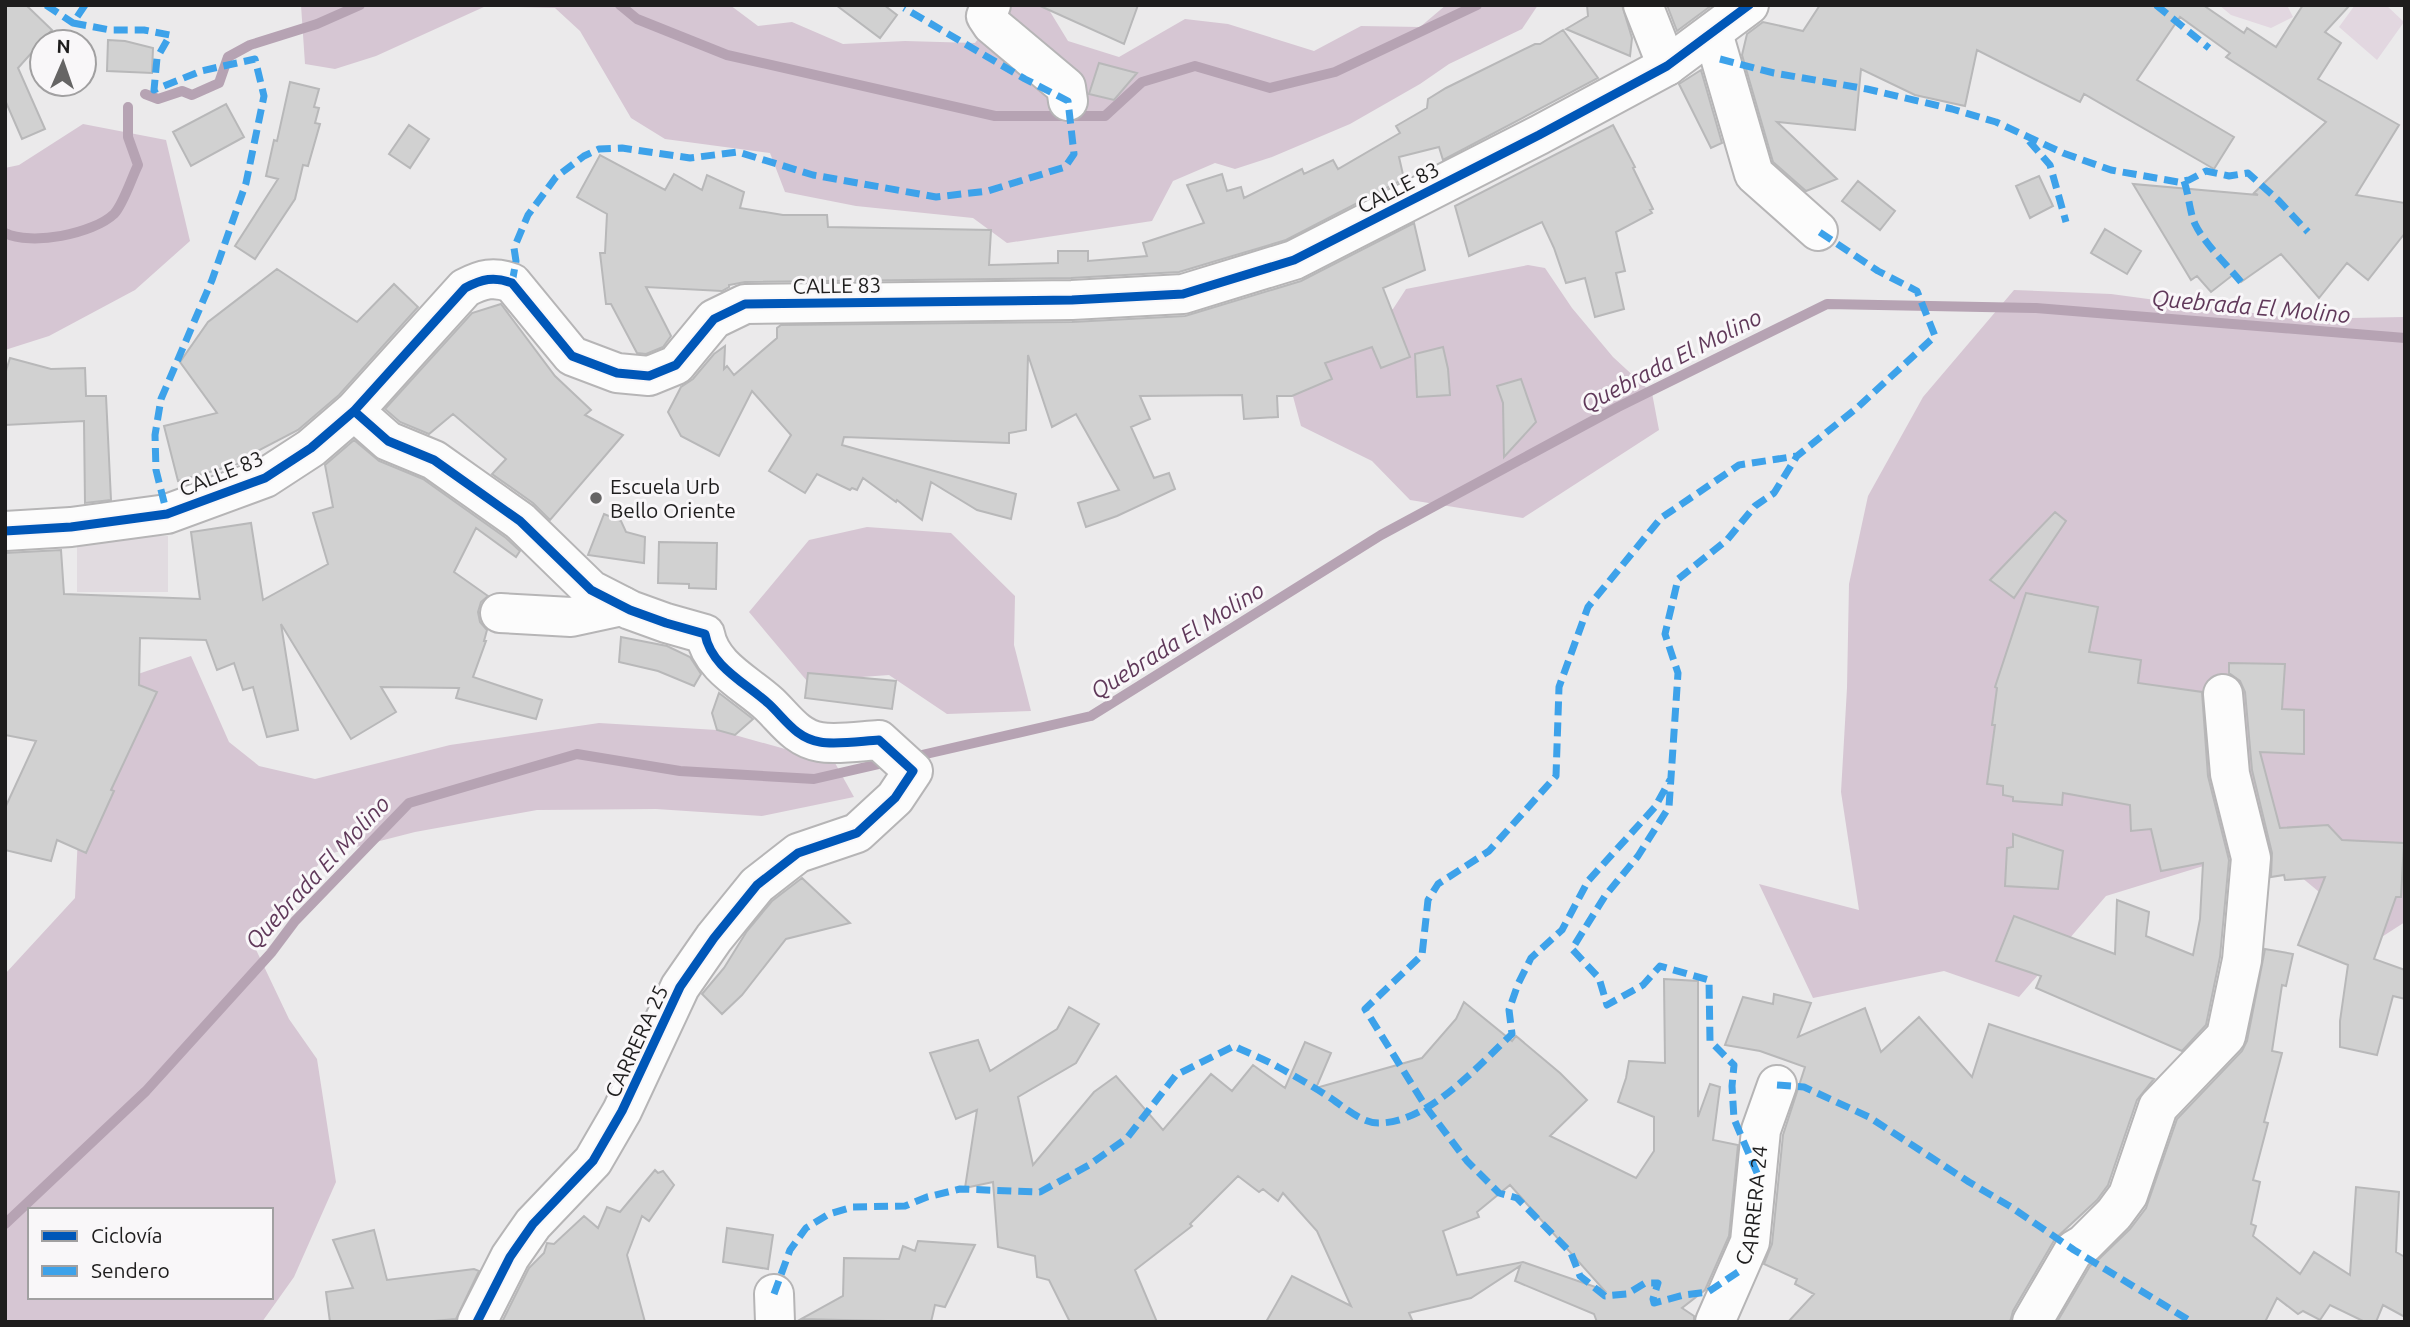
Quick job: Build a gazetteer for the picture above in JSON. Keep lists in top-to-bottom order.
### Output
{
  "streets": {
    "street": ["CALLE 83", "CARRERA 25", "CARRERA 24"]
  },
  "crossings": [
    ["CALLE 83", "CARRERA 25"]
  ],
  "water": ["Quebrada El Molino"],
  "places": ["Escuela Urb Bello Oriente"],
  "legend": ["Ciclovía", "Sendero"],
  "north": "top"
}
